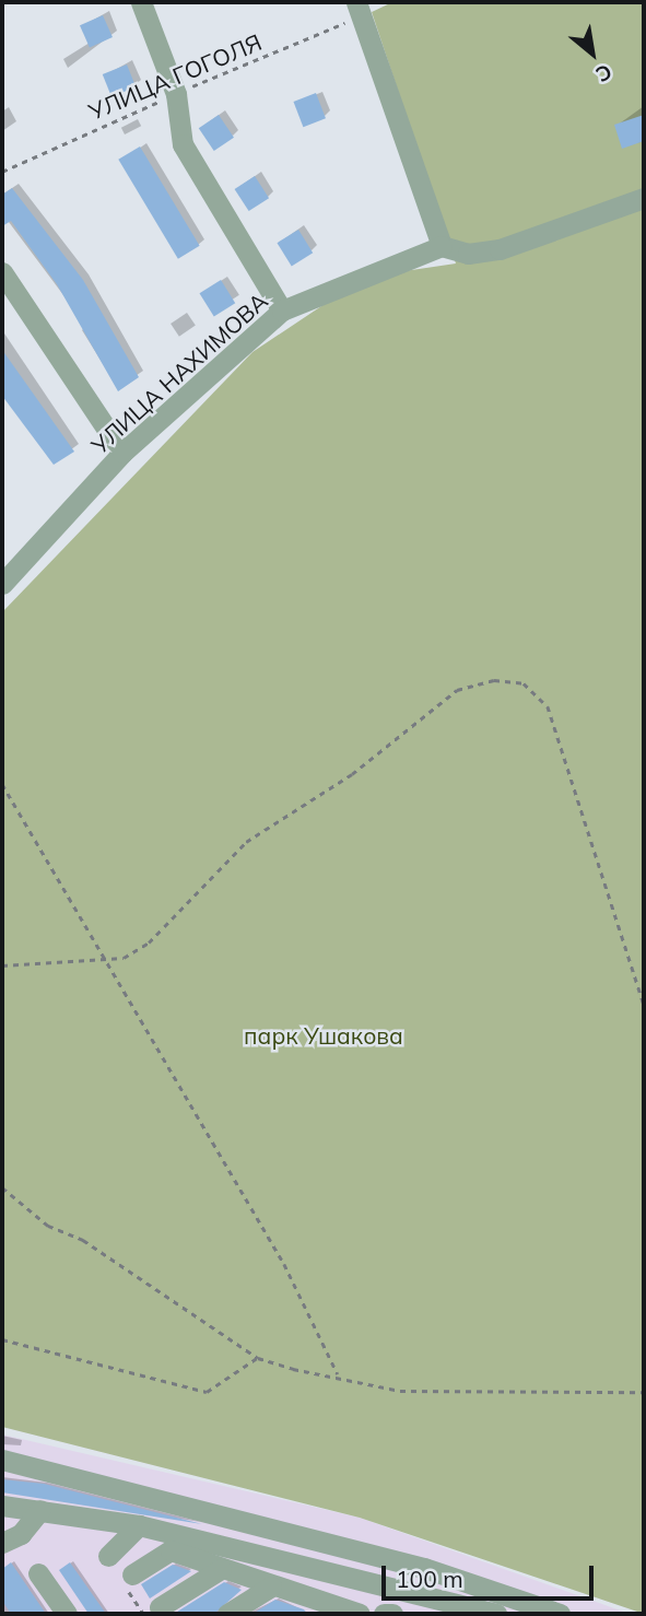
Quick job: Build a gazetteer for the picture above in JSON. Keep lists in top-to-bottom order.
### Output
{
  "streets": {
    "street": ["УЛИЦА НАХИМОВА"],
    "path": ["УЛИЦА ГОГОЛЯ"]
  },
  "parks": ["парк Ушакова"],
  "scale_bar": "100 m",
  "north": "bottom right"
}
